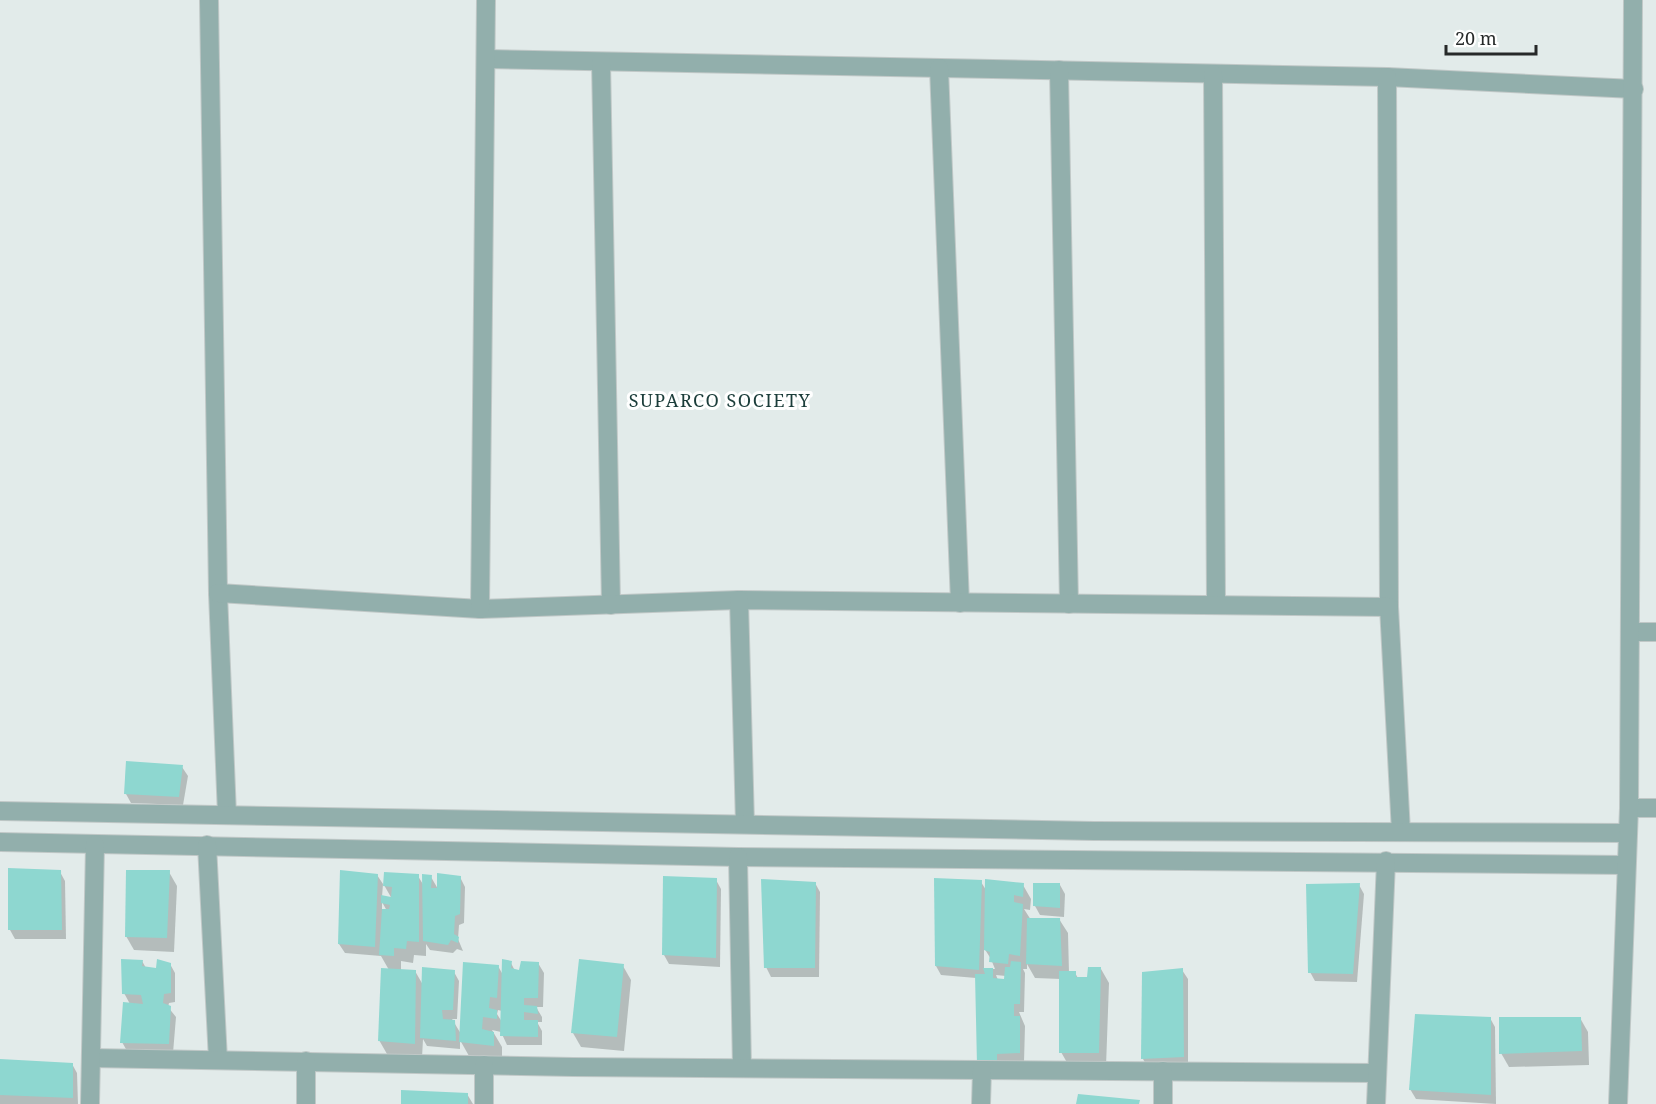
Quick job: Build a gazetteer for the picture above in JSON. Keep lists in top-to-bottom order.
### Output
{
  "districts": ["SUPARCO SOCIETY"],
  "scale_bar": "20 m"
}
